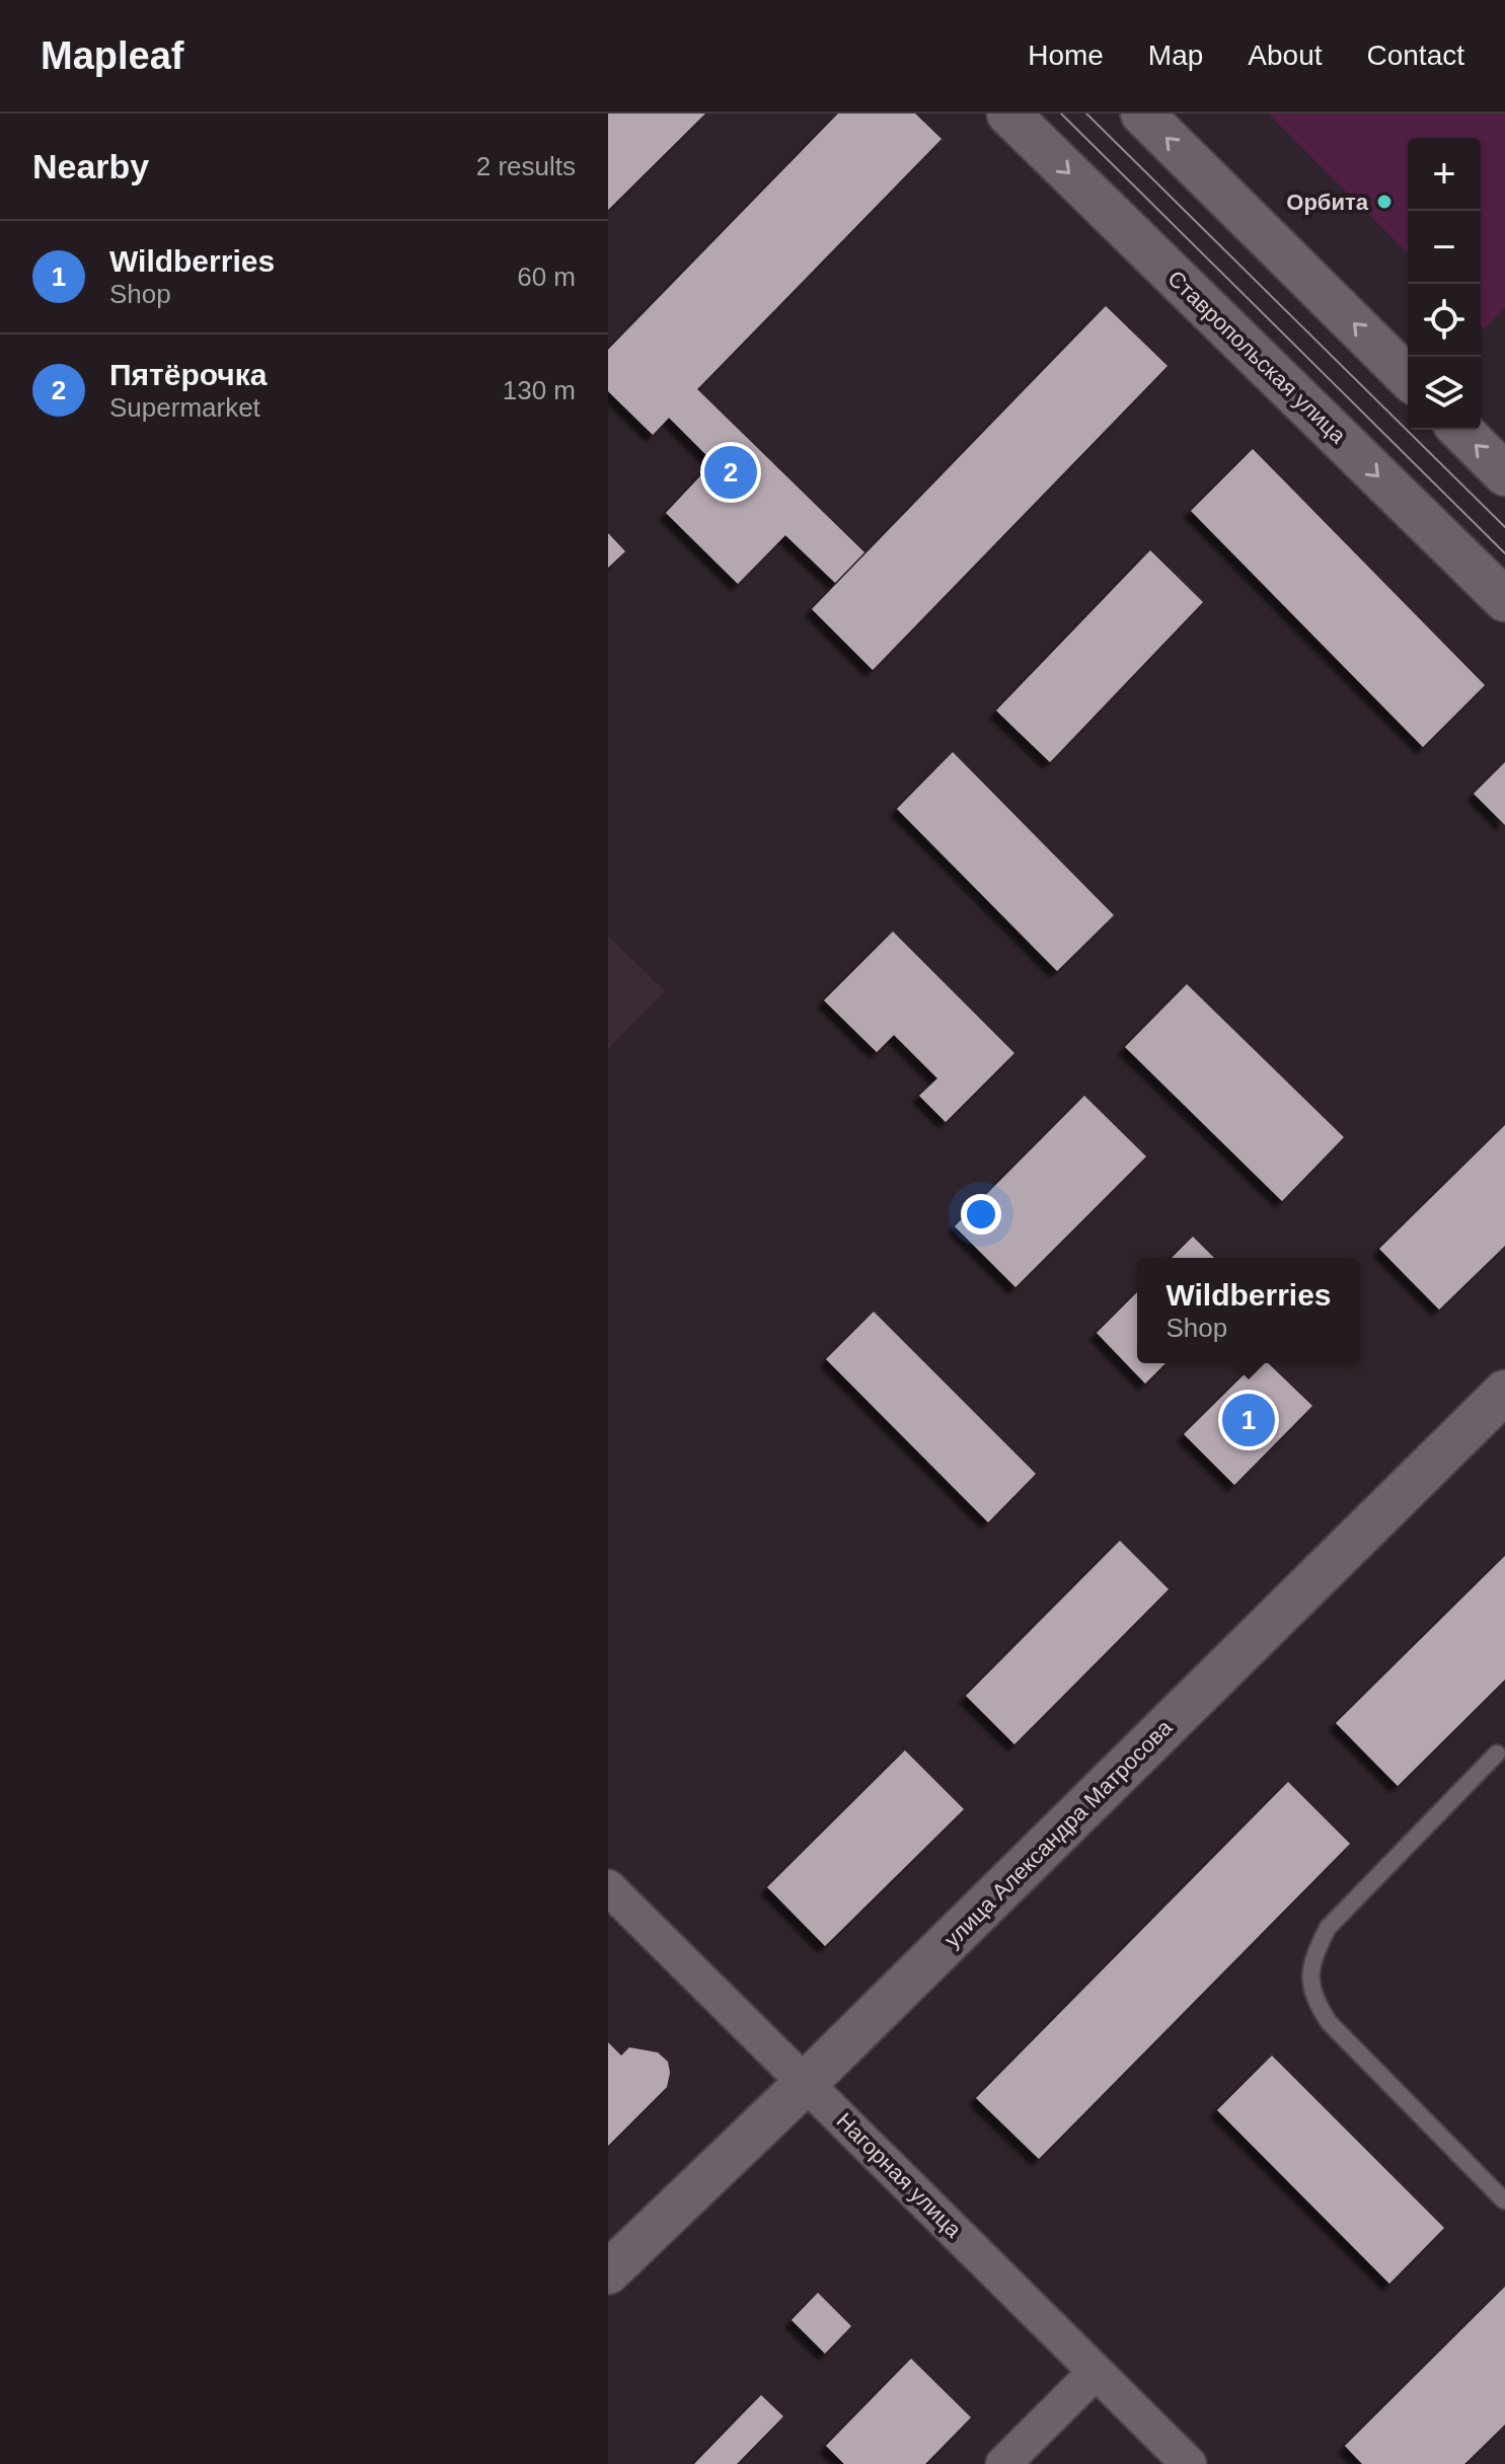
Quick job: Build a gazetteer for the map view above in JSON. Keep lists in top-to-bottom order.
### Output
{
  "streets": {
    "street": ["Ставропольская улица", "улица Александра Матросова", "Нагорная улица"]
  },
  "crossings": [
    ["улица Александра Матросова", "Нагорная улица"]
  ],
  "places": ["Орбита"],
  "page": {
    "header": "Mapleaf",
    "nav": [
      "Home",
      "Map",
      "About",
      "Contact"
    ],
    "heading": ["Nearby", "2 results"],
    "map_buttons": ["+", "−"],
    "list": [
      {
        "mark": "1",
        "name": "Wildberries",
        "note": "Shop",
        "value": "60 m"
      },
      {
        "mark": "2",
        "name": "Пятёрочка",
        "note": "Supermarket",
        "value": "130 m"
      }
    ],
    "pins": ["2", "1"],
    "popup": ["Wildberries", "Shop"]
  }
}
